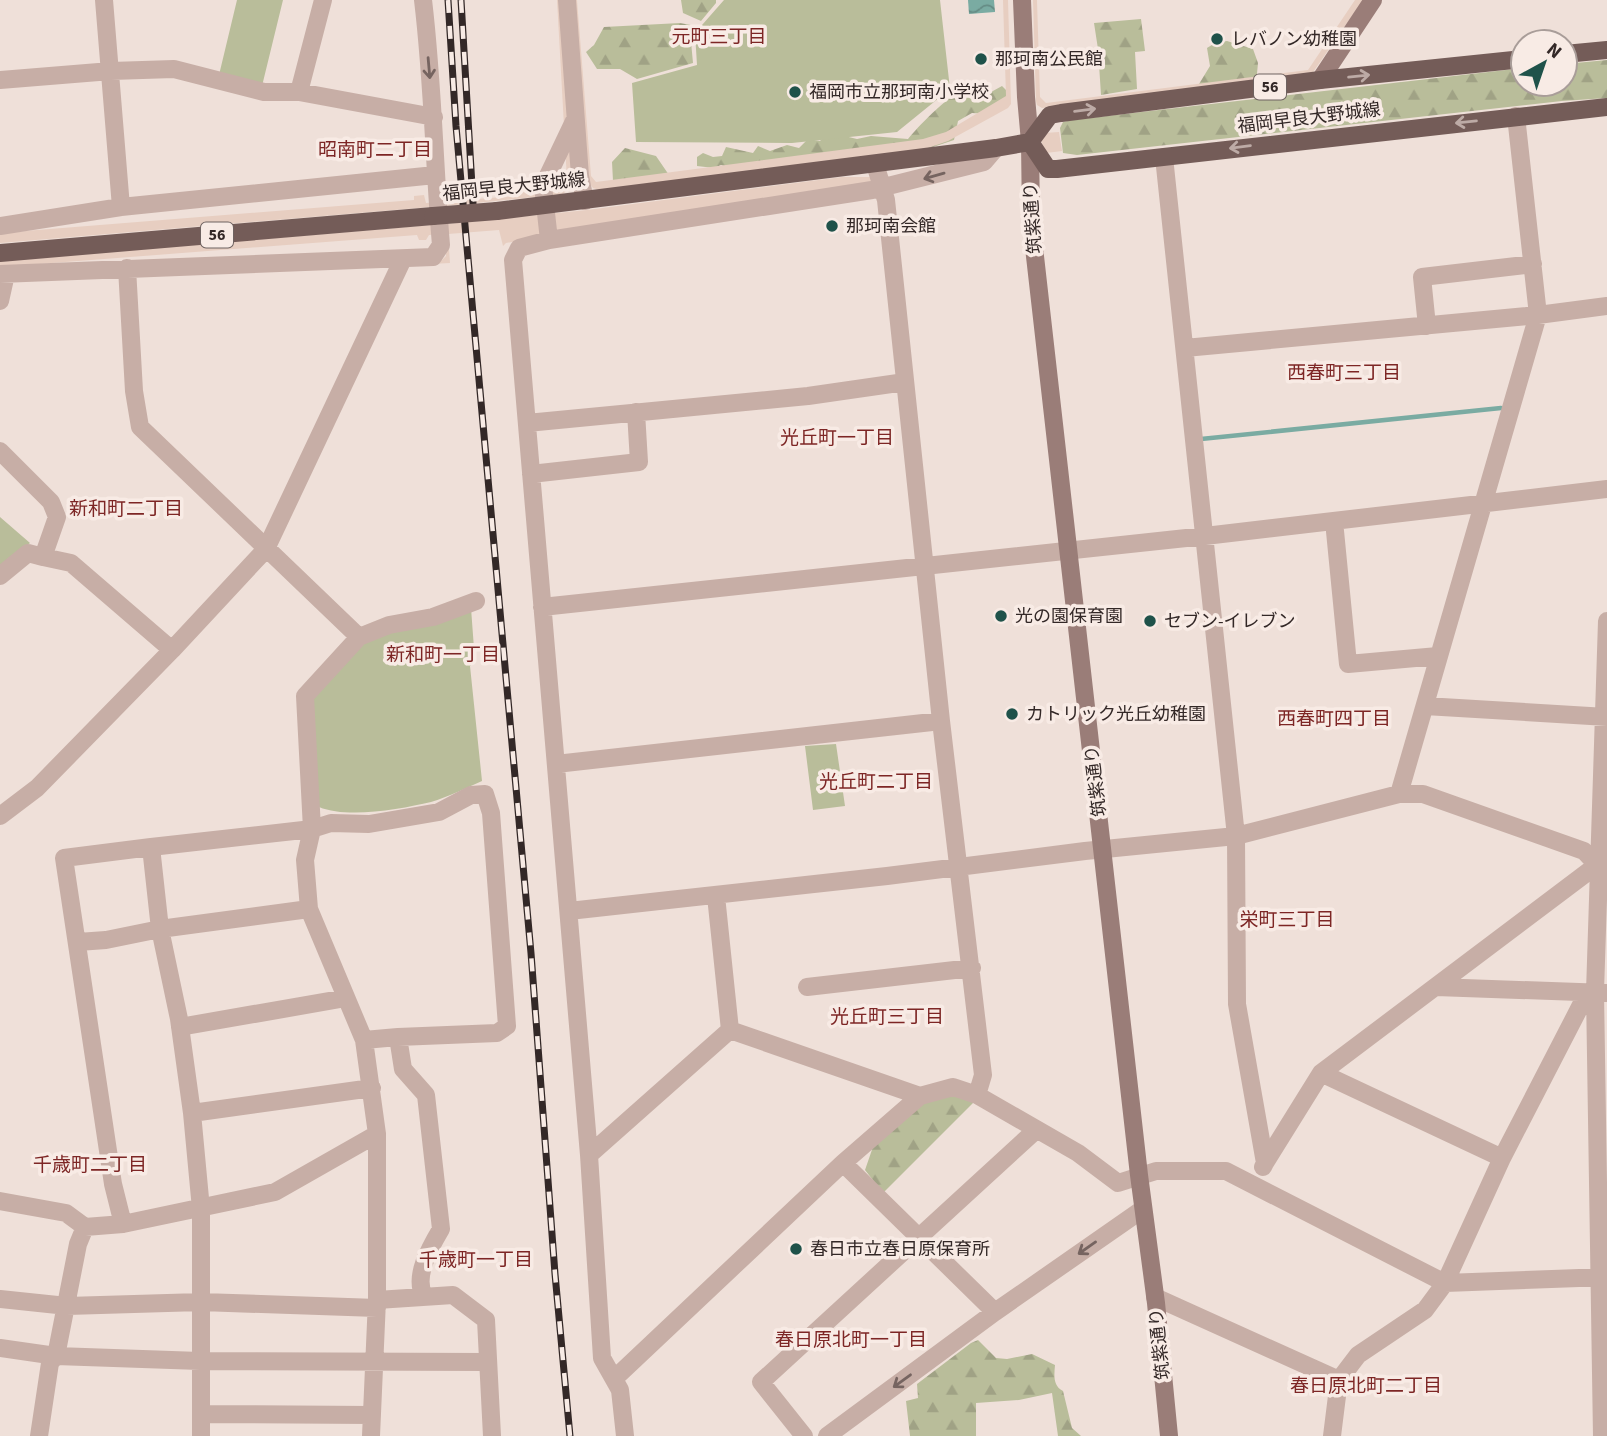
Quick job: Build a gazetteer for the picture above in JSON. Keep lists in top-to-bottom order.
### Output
{
  "streets": {
    "main road": ["56", "福岡早良大野城線"],
    "street": ["筑紫通り"]
  },
  "crossings": [
    ["福岡早良大野城線", "筑紫通り"]
  ],
  "districts": [
    "元町三丁目",
    "昭南町二丁目",
    "西春町三丁目",
    "光丘町一丁目",
    "新和町二丁目",
    "新和町一丁目",
    "西春町四丁目",
    "光丘町二丁目",
    "栄町三丁目",
    "光丘町三丁目",
    "千歳町二丁目",
    "千歳町一丁目",
    "春日原北町一丁目",
    "春日原北町二丁目"
  ],
  "places": [
    "レバノン幼稚園",
    "那珂南公民館",
    "福岡市立那珂南小学校",
    "那珂南会館",
    "光の園保育園",
    "セブン-イレブン",
    "カトリック光丘幼稚園",
    "春日市立春日原保育所"
  ],
  "north": "top right"
}
